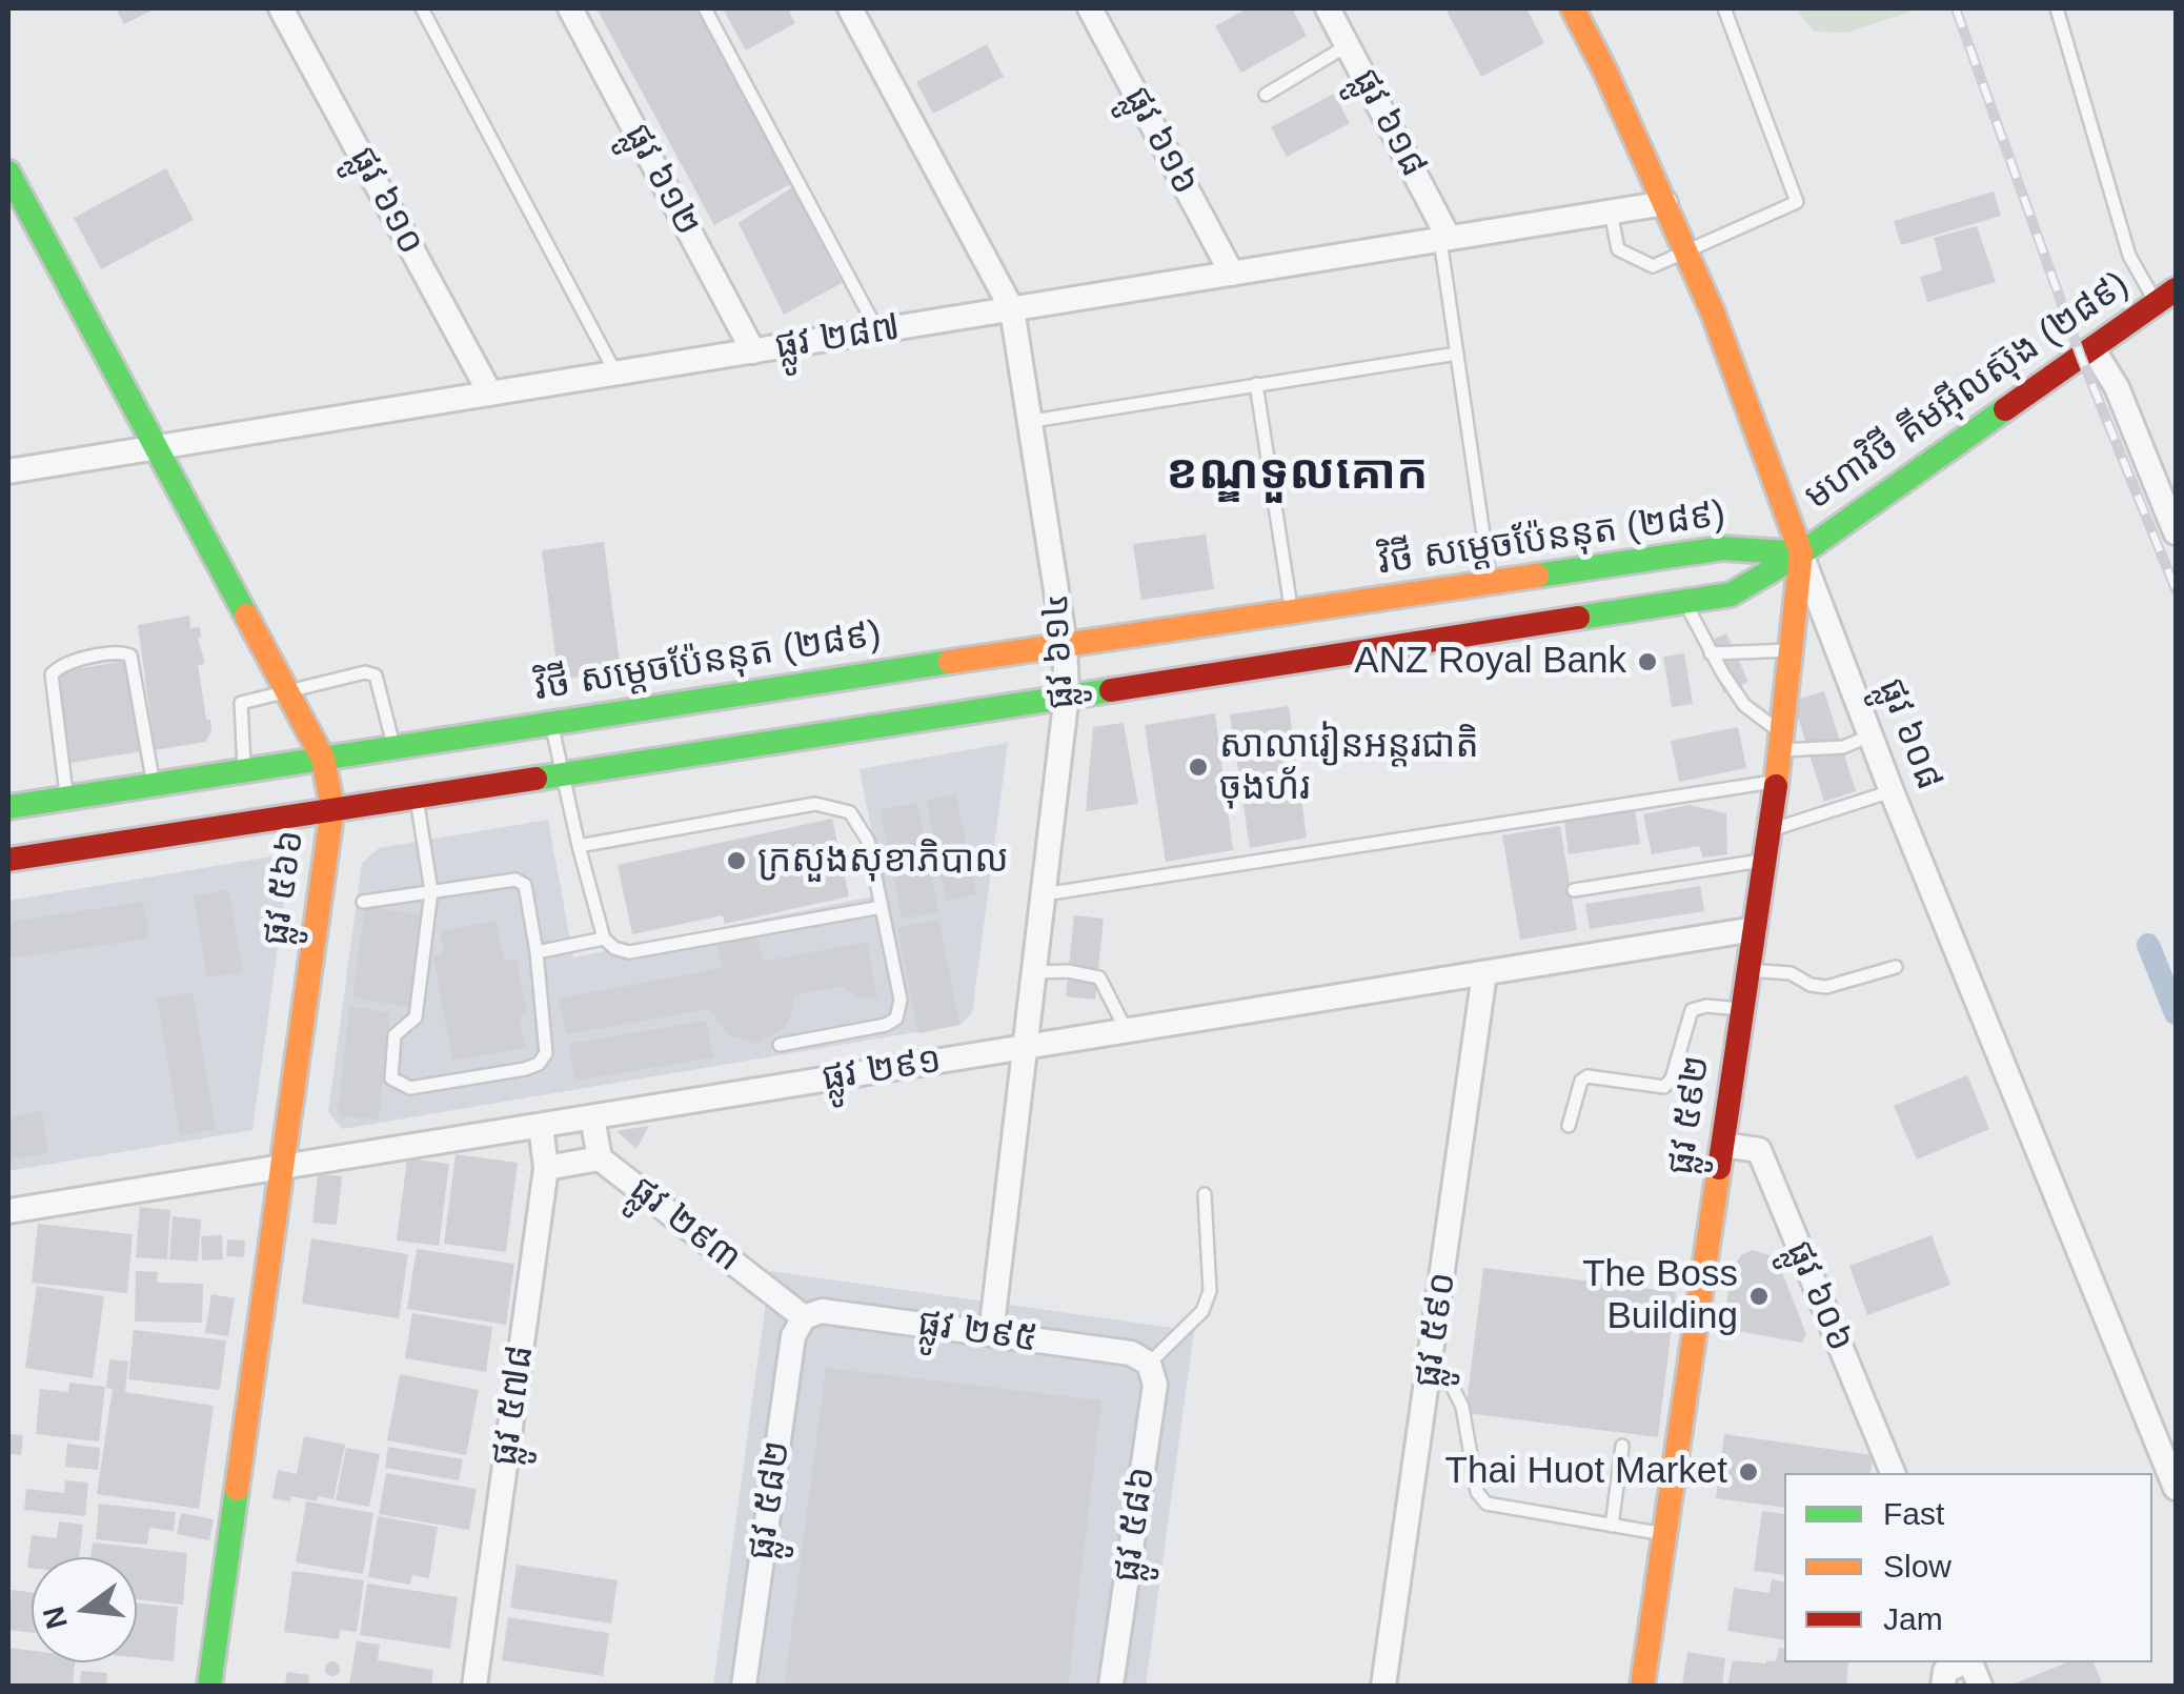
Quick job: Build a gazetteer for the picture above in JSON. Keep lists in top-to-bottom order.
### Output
{
  "streets": {
    "main road": [
      "មហាវិថី គីមអ៊ីលស៊ុង (២៨៩)",
      "វិថី សម្តេចប៉ែននុត (២៨៩)",
      "ផ្លូវ ៦០៨",
      "ផ្លូវ ៥៦៦",
      "ផ្លូវ ៥៩២"
    ],
    "street": [
      "ផ្លូវ ៦១៨",
      "ផ្លូវ ៦១៦",
      "ផ្លូវ ៦១២",
      "ផ្លូវ ៦១០",
      "ផ្លូវ ២៨៧",
      "ផ្លូវ ៦១៤",
      "ផ្លូវ ២៩១",
      "ផ្លូវ ២៩៣",
      "ផ្លូវ ៦០៦",
      "ផ្លូវ ៥៩០",
      "ផ្លូវ ២៩៥",
      "ផ្លូវ ៥៧៨",
      "ផ្លូវ ៥៨២",
      "ផ្លូវ ៥៨៦"
    ]
  },
  "crossings": [
    ["ផ្លូវ ៦១៨", "ផ្លូវ ២៨៧"],
    ["ផ្លូវ ៦១៦", "ផ្លូវ ២៨៧"],
    ["ផ្លូវ ៦១២", "ផ្លូវ ២៨៧"],
    ["ផ្លូវ ៦១០", "ផ្លូវ ២៨៧"],
    ["ផ្លូវ ២៨៧", "ផ្លូវ ៦១៤"],
    ["ផ្លូវ ២៨៧", "ផ្លូវ ៦០៨"],
    ["ផ្លូវ ២៨៧", "ផ្លូវ ៥៦៦"],
    ["មហាវិថី គីមអ៊ីលស៊ុង (២៨៩)", "វិថី សម្តេចប៉ែននុត (២៨៩)"],
    ["មហាវិថី គីមអ៊ីលស៊ុង (២៨៩)", "ផ្លូវ ៦០៨"],
    ["មហាវិថី គីមអ៊ីលស៊ុង (២៨៩)", "ផ្លូវ ៥៩២"],
    ["វិថី សម្តេចប៉ែននុត (២៨៩)", "ផ្លូវ ៦១៤"],
    ["វិថី សម្តេចប៉ែននុត (២៨៩)", "ផ្លូវ ៦០៨"],
    ["វិថី សម្តេចប៉ែននុត (២៨៩)", "ផ្លូវ ៥៦៦"],
    ["វិថី សម្តេចប៉ែននុត (២៨៩)", "ផ្លូវ ៥៩២"],
    ["ផ្លូវ ៦១៤", "ផ្លូវ ២៩១"],
    ["ផ្លូវ ៦១៤", "ផ្លូវ ២៩៥"],
    ["ផ្លូវ ៦០៨", "ផ្លូវ ៥៩២"],
    ["ផ្លូវ ៥៦៦", "ផ្លូវ ២៩១"],
    ["ផ្លូវ ២៩១", "ផ្លូវ ៥៩២"],
    ["ផ្លូវ ២៩១", "ផ្លូវ ២៩៣"],
    ["ផ្លូវ ២៩១", "ផ្លូវ ៥៩០"],
    ["ផ្លូវ ២៩១", "ផ្លូវ ៥៧៨"],
    ["ផ្លូវ ៥៩២", "ផ្លូវ ៦០៦"],
    ["ផ្លូវ ២៩៣", "ផ្លូវ ២៩៥"],
    ["ផ្លូវ ២៩៣", "ផ្លូវ ៥៨២"],
    ["ផ្លូវ ២៩៥", "ផ្លូវ ៥៨២"],
    ["ផ្លូវ ២៩៥", "ផ្លូវ ៥៨៦"]
  ],
  "districts": ["ខណ្ឌទួលគោក"],
  "places": [
    "ANZ Royal Bank",
    "សាលារៀនអន្តរជាតិ ចុងហ័រ",
    "ក្រសួងសុខាភិបាល",
    "The Boss Building",
    "Thai Huot Market"
  ],
  "legend": ["Fast", "Slow", "Jam"],
  "north": "left"
}
